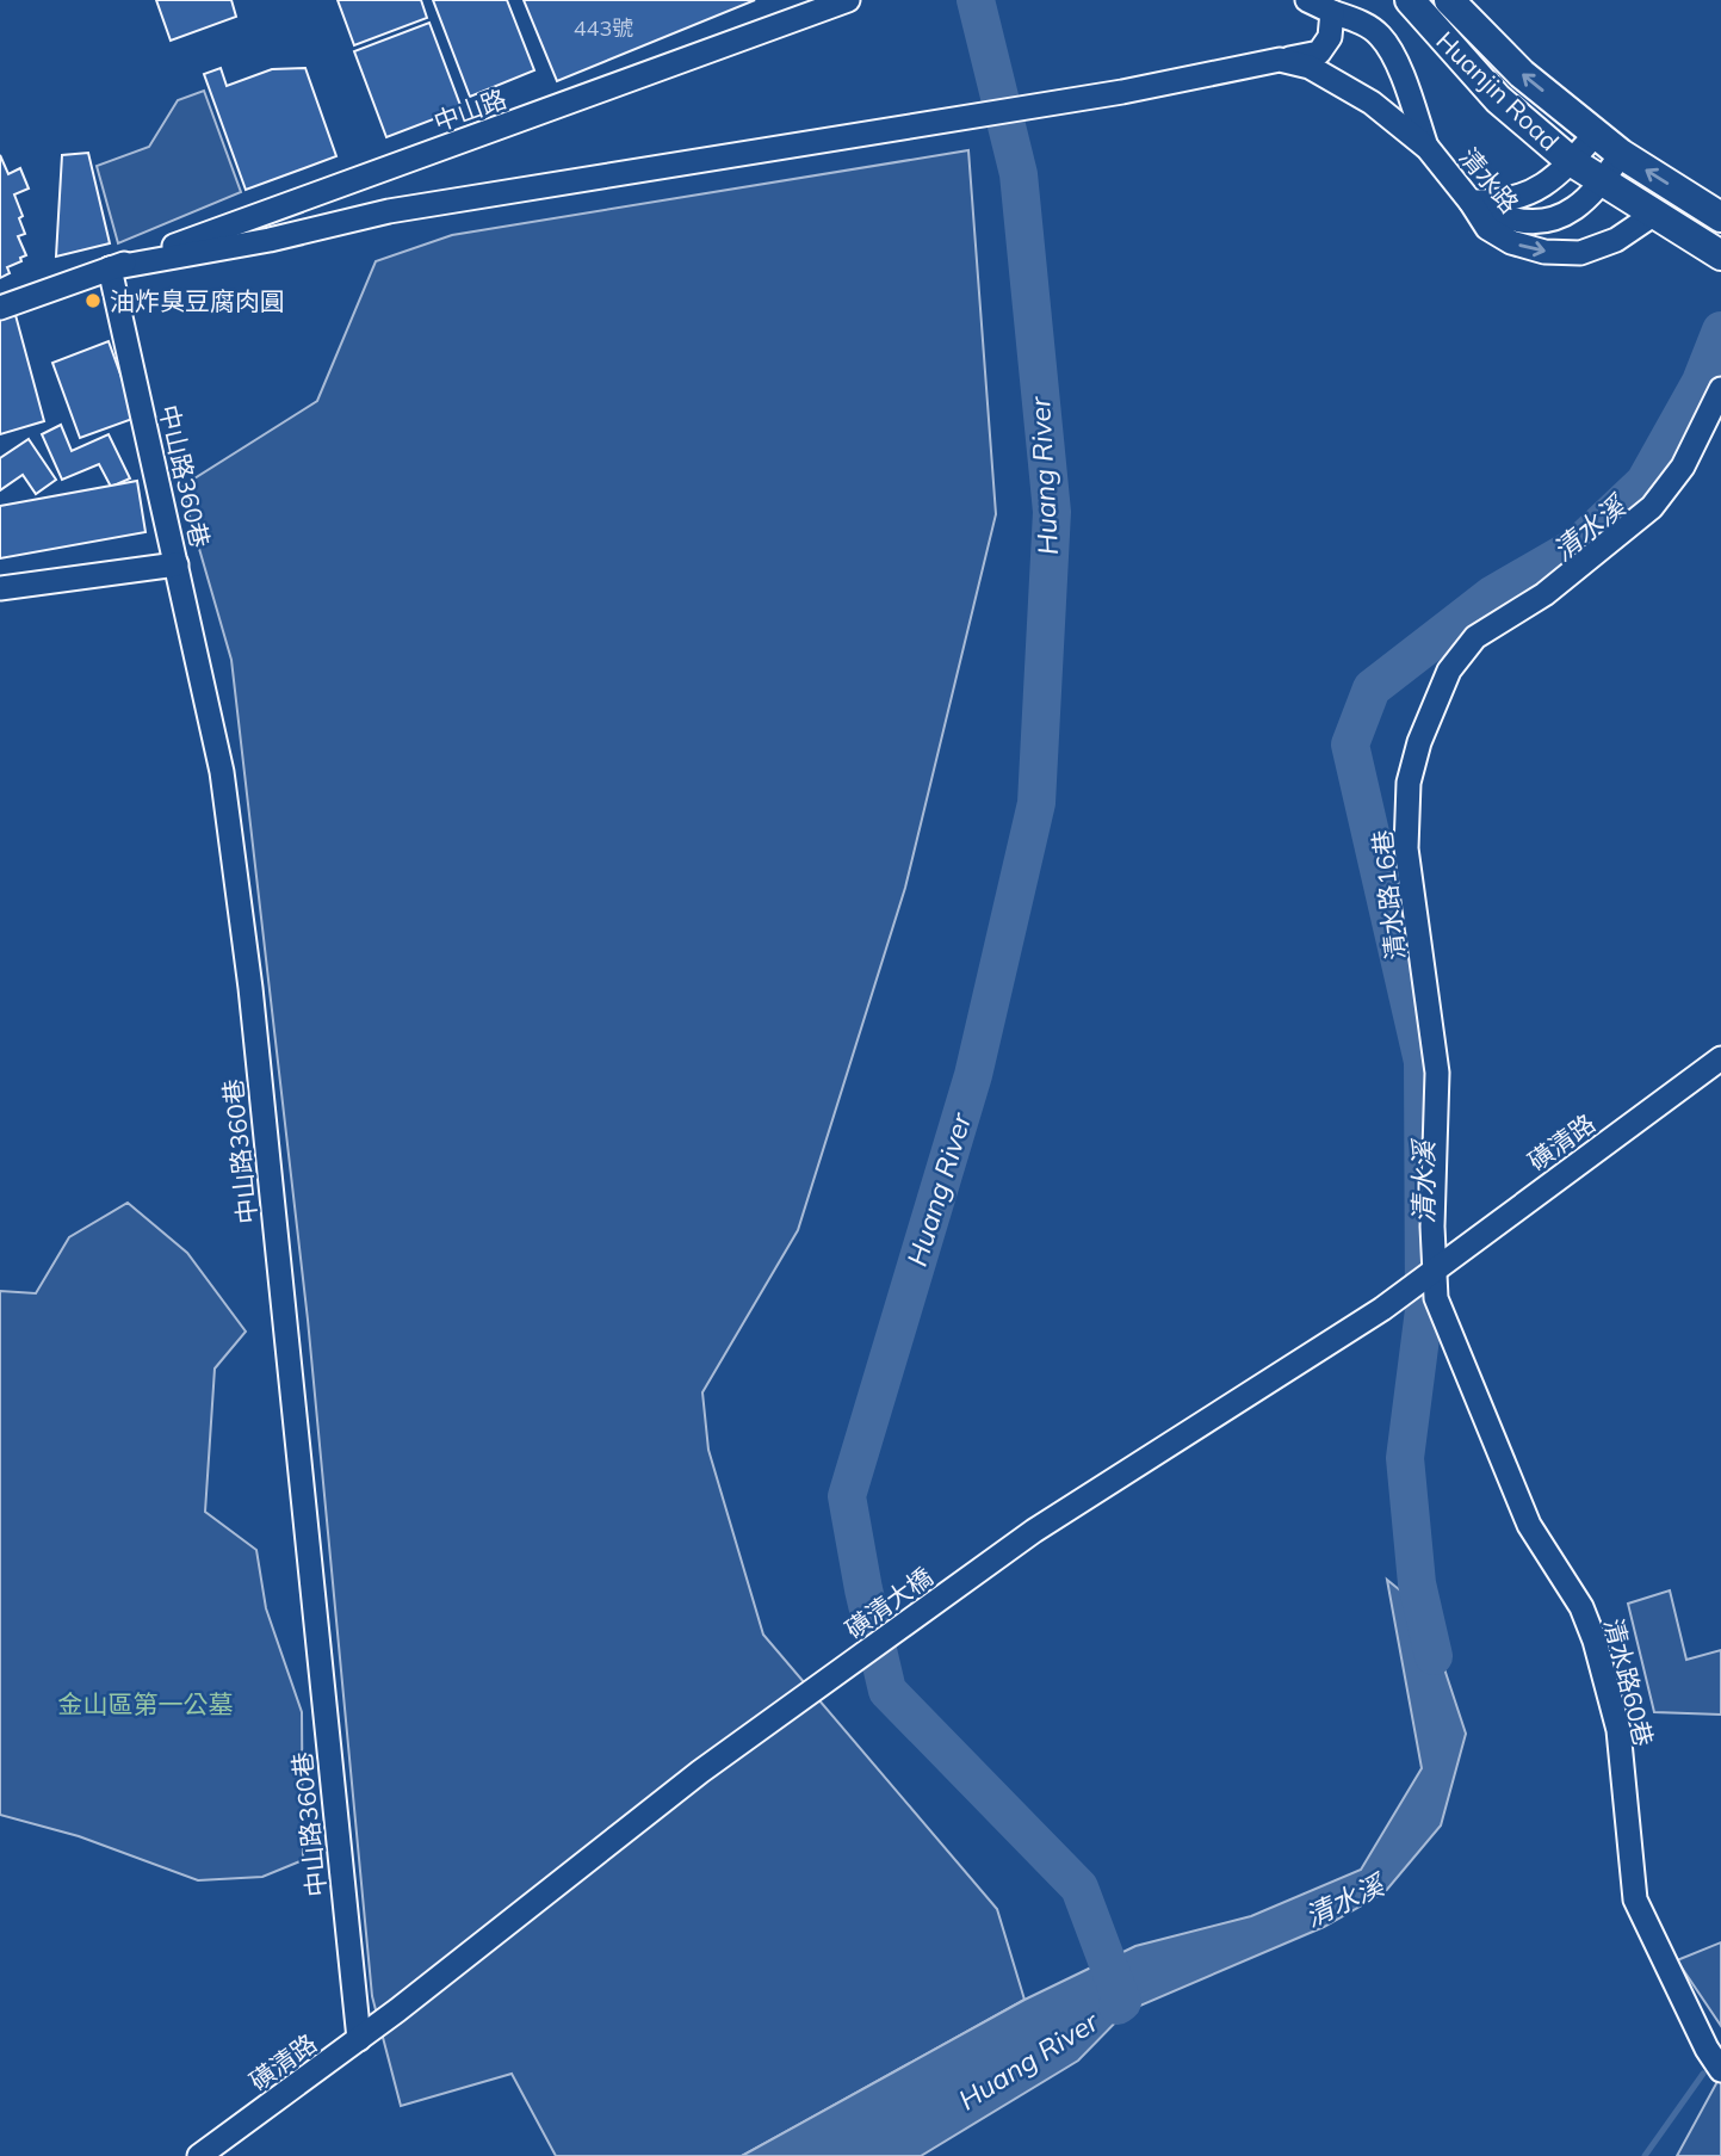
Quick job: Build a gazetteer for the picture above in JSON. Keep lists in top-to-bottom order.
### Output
{
  "streets": {
    "main road": ["Huanjin Road"],
    "street": [
      "中山路",
      "清水路",
      "中山路360巷",
      "清水路16巷",
      "磺清路",
      "磺清大橋",
      "清水路60巷"
    ]
  },
  "crossings": [
    ["Huanjin Road", "清水路"],
    ["中山路", "清水路"],
    ["中山路", "中山路360巷"],
    ["清水路", "中山路360巷"],
    ["中山路360巷", "磺清路"],
    ["清水路16巷", "磺清路"],
    ["清水路16巷", "磺清大橋"],
    ["清水路16巷", "清水路60巷"],
    ["磺清路", "磺清大橋"],
    ["磺清路", "清水路60巷"],
    ["磺清大橋", "清水路60巷"]
  ],
  "water": ["Huang River", "清水溪"],
  "parks": ["金山區第一公墓"],
  "places": ["油炸臭豆腐肉圓"],
  "house_numbers": ["443號"]
}
